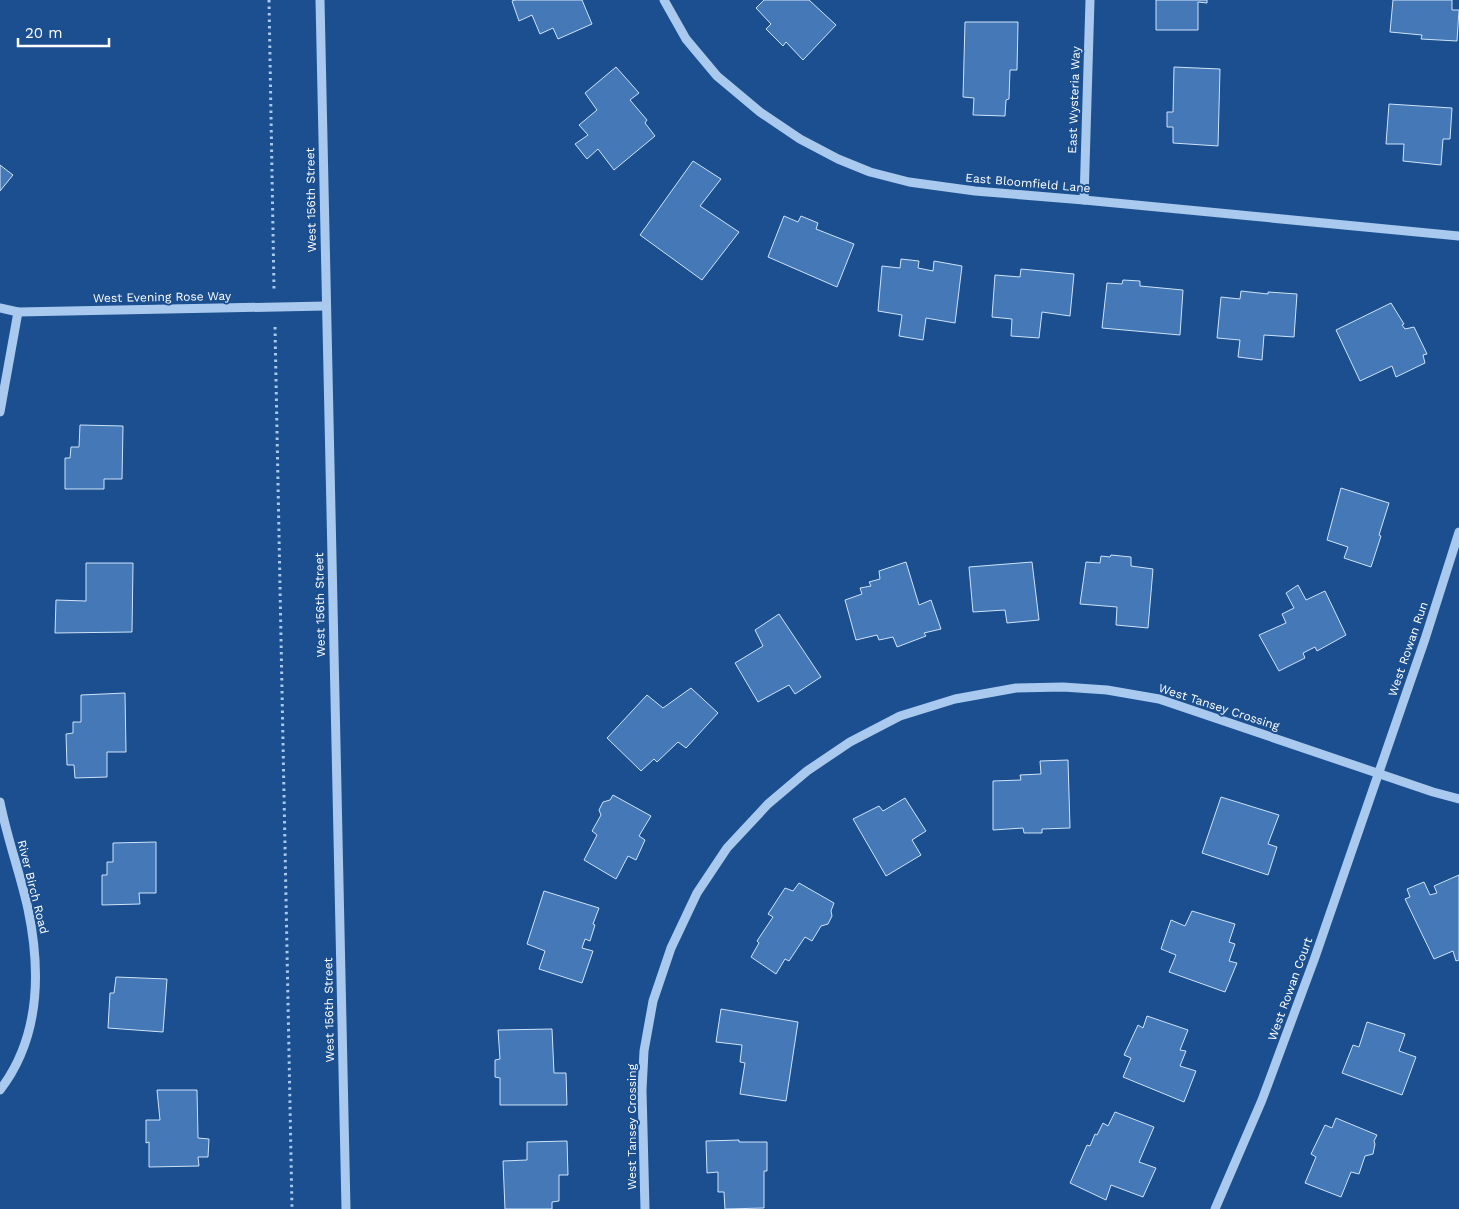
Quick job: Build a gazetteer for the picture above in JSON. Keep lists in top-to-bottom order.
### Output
{
  "streets": {
    "street": [
      "East Wysteria Way",
      "East Bloomfield Lane",
      "West 156th Street",
      "West Evening Rose Way",
      "West Rowan Run",
      "West Tansey Crossing",
      "River Birch Road",
      "West Rowan Court"
    ]
  },
  "crossings": [
    ["East Wysteria Way", "East Bloomfield Lane"],
    ["West 156th Street", "West Evening Rose Way"],
    ["West Rowan Run", "West Tansey Crossing"],
    ["West Rowan Run", "West Rowan Court"],
    ["West Tansey Crossing", "West Rowan Court"]
  ],
  "scale_bar": "20 m"
}
